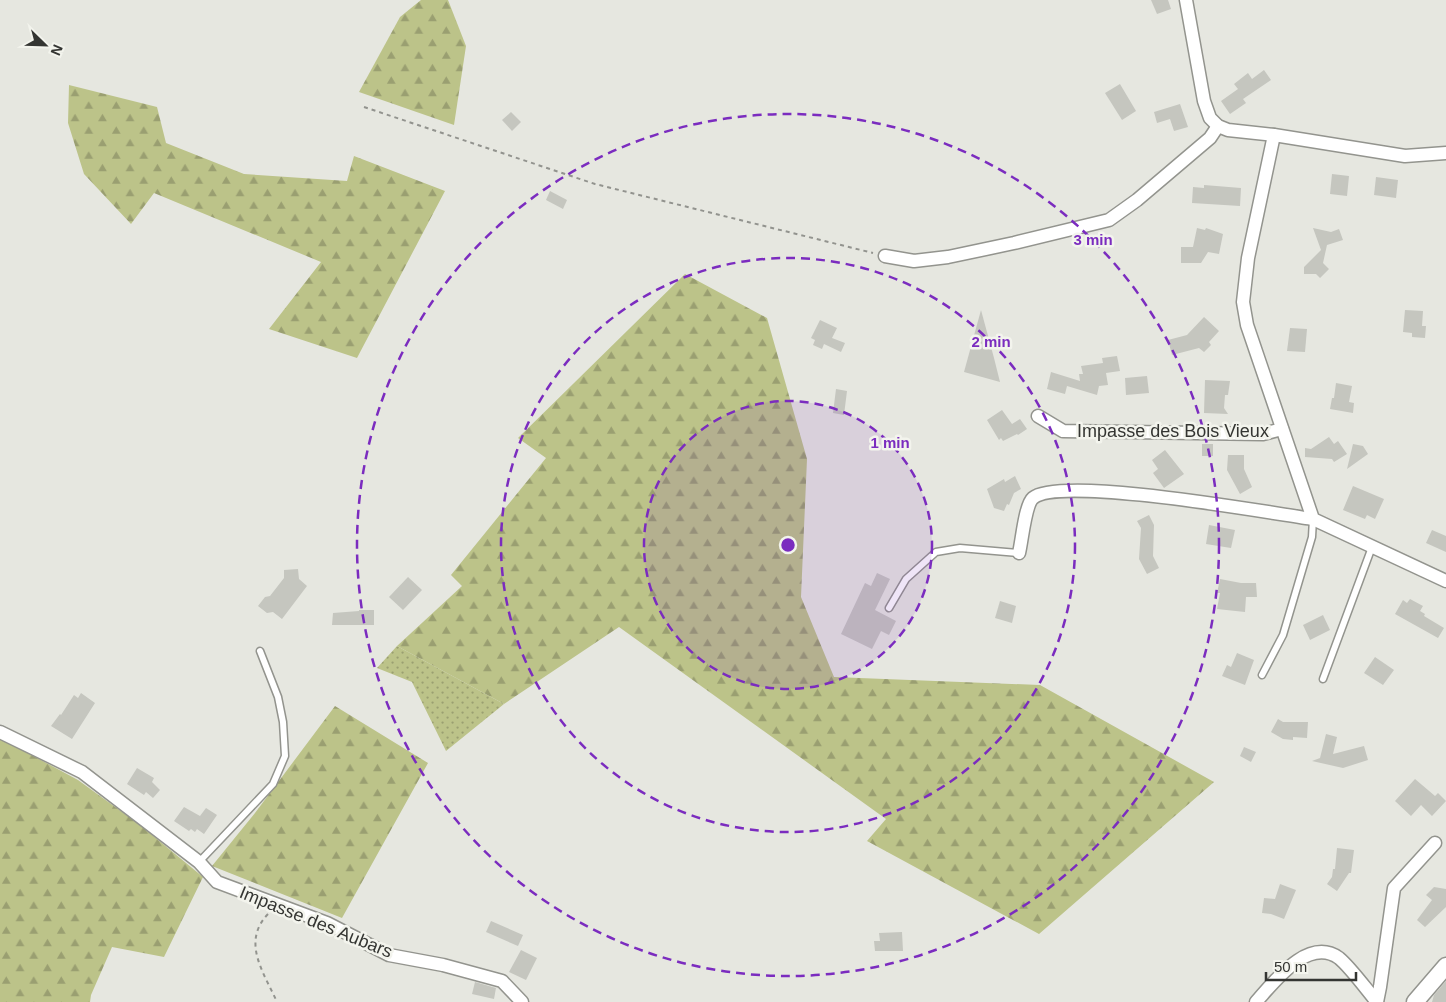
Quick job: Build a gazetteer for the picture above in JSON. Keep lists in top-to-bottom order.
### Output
{
  "streets": {
    "street": ["Impasse des Bois Vieux", "Impasse des Aubars"]
  },
  "scale_bar": "50 m",
  "north": "bottom right",
  "rings": ["3 min", "2 min", "1 min"]
}
